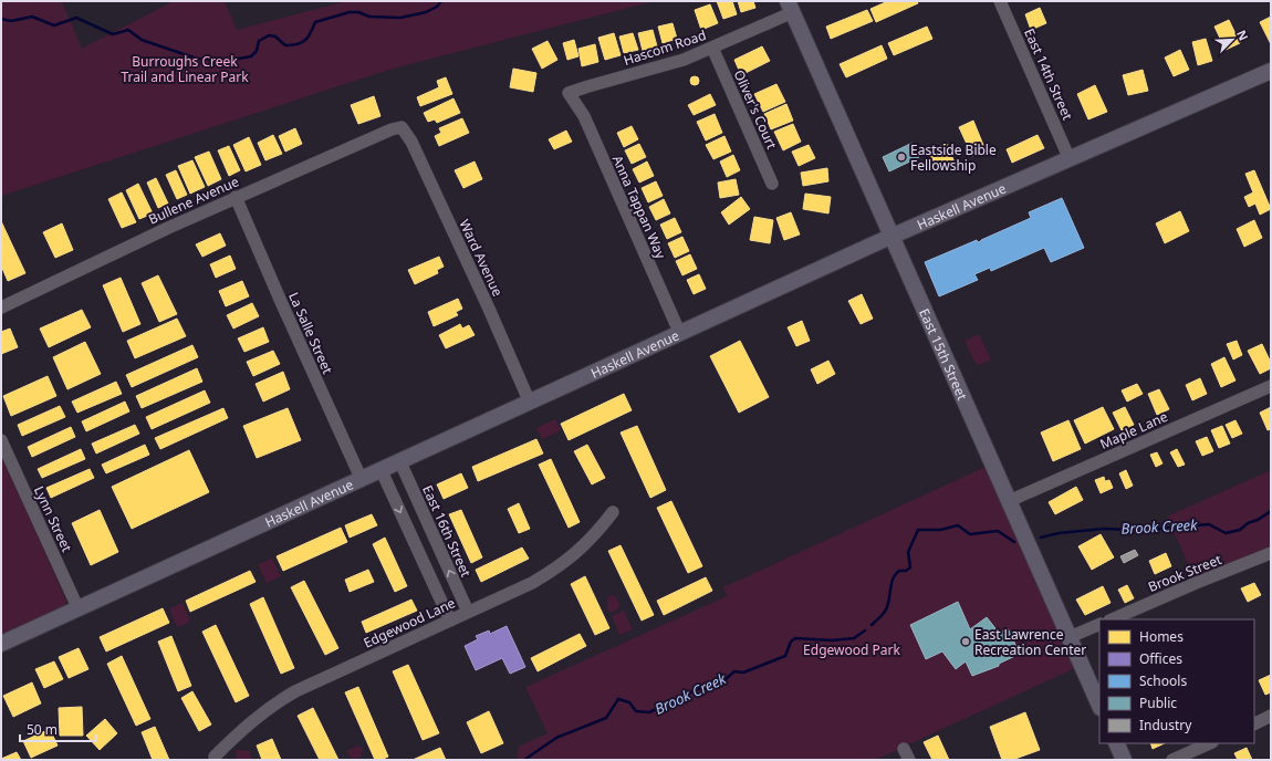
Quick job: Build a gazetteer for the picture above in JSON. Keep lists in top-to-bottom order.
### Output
{
  "streets": {
    "main road": ["Haskell Avenue", "East 15th Street"],
    "street": [
      "Hascom Road",
      "East 14th Street",
      "Oliver's Court",
      "Bullene Avenue",
      "Anna Tappan Way",
      "Ward Avenue",
      "La Salle Street",
      "Maple Lane",
      "Lynn Street",
      "East 16th Street",
      "Brook Street",
      "Edgewood Lane"
    ]
  },
  "crossings": [
    ["Hascom Road", "Oliver's Court"],
    ["Hascom Road", "Anna Tappan Way"],
    ["Hascom Road", "East 15th Street"],
    ["East 14th Street", "Haskell Avenue"],
    ["Bullene Avenue", "Ward Avenue"],
    ["Bullene Avenue", "La Salle Street"],
    ["Anna Tappan Way", "Haskell Avenue"],
    ["Haskell Avenue", "Ward Avenue"],
    ["Haskell Avenue", "La Salle Street"],
    ["Haskell Avenue", "East 15th Street"],
    ["Haskell Avenue", "Lynn Street"],
    ["Haskell Avenue", "East 16th Street"],
    ["East 15th Street", "Maple Lane"],
    ["East 16th Street", "Edgewood Lane"]
  ],
  "water": ["Brook Creek"],
  "parks": ["Burroughs Creek Trail and Linear Park", "Edgewood Park"],
  "places": ["Eastside Bible Fellowship", "East Lawrence Recreation Center"],
  "legend": [
    "Homes",
    "Offices",
    "Schools",
    "Public",
    "Industry"
  ],
  "scale_bar": "50 m",
  "north": "top right"
}
